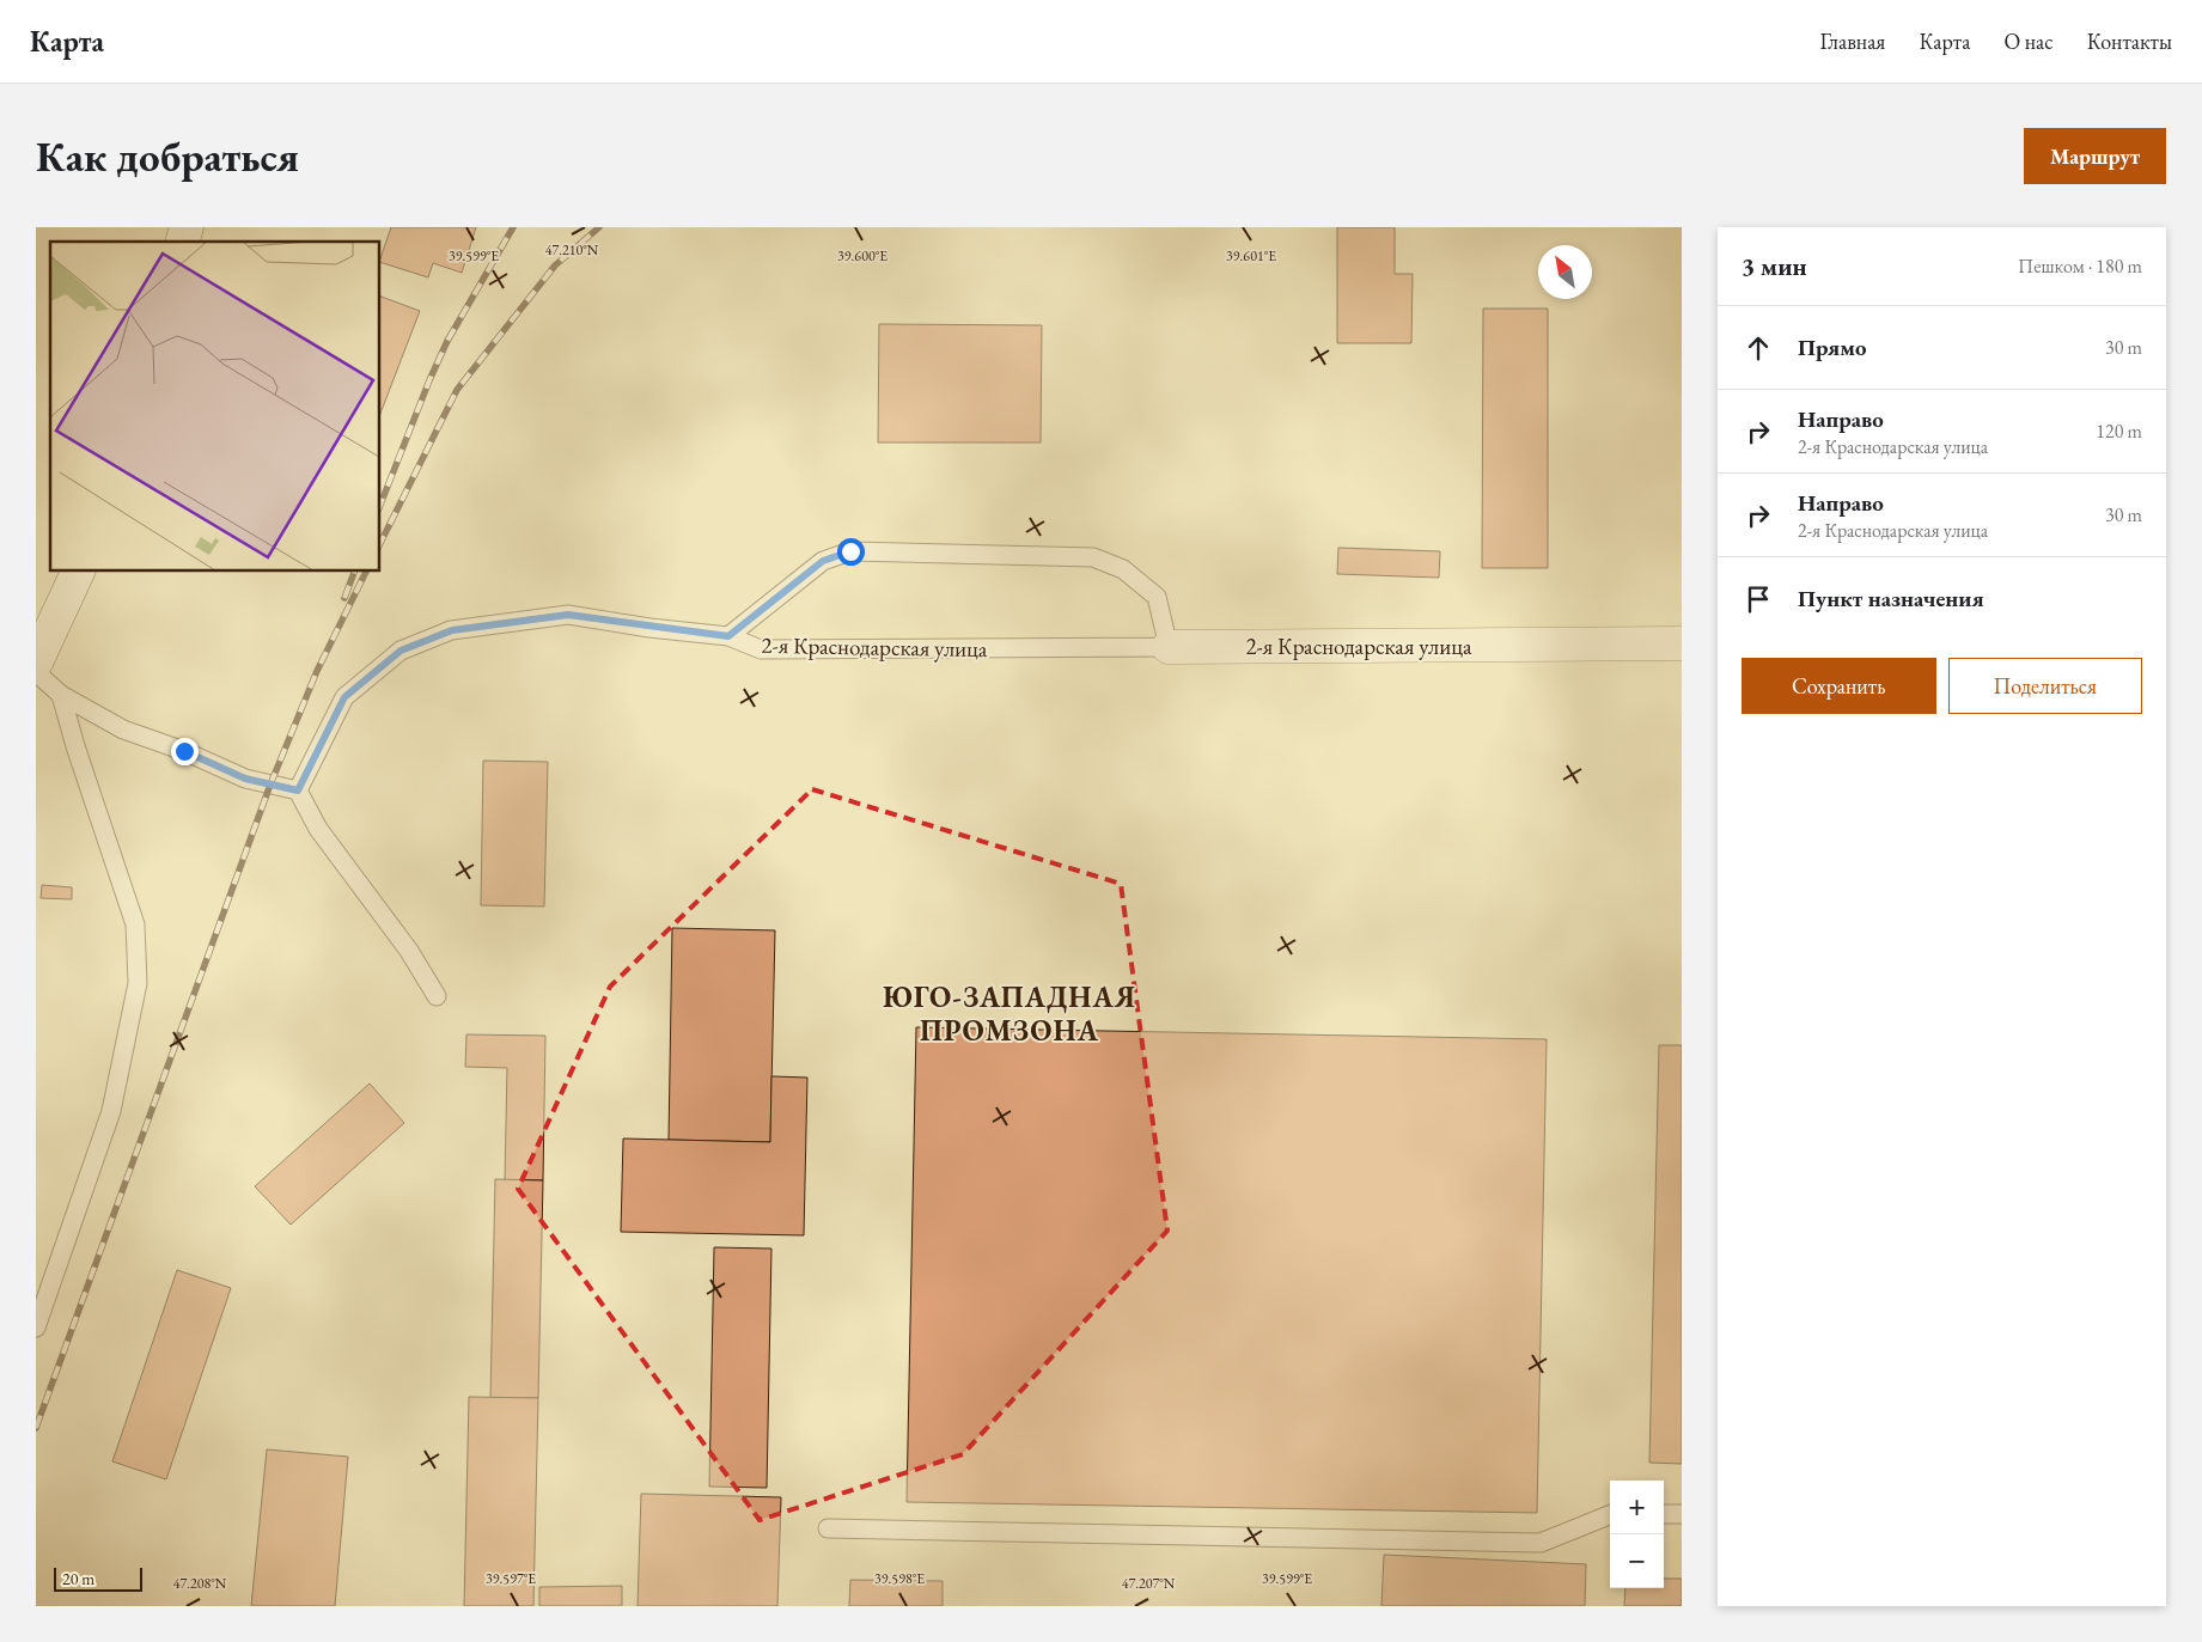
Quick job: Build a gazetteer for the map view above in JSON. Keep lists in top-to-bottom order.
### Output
{
  "streets": {
    "street": ["2-я Краснодарская улица"]
  },
  "districts": ["ЮГО-ЗАПАДНАЯ ПРОМЗОНА"],
  "scale_bar": "20 m",
  "north": "top left",
  "page": {
    "header": "Карта",
    "nav": [
      "Главная",
      "Карта",
      "О нас",
      "Контакты"
    ],
    "buttons": [
      "Маршрут",
      ["Сохранить", "Поделиться"]
    ],
    "title": "Как добраться",
    "heading": ["3 мин", "Пешком · 180 m"],
    "list": [
      ["Прямо", "30 m"],
      ["Направо", "2-я Краснодарская улица", "120 m"],
      ["Направо", "2-я Краснодарская улица", "30 m"],
      "Пункт назначения"
    ],
    "map_buttons": ["+", "−"],
    "scale": "20 m"
  },
  "coordinates": [
    "47.210°N",
    "39.600°E",
    "39.601°E",
    "39.599°E",
    "39.597°E",
    "39.598°E",
    "47.208°N",
    "47.207°N"
  ]
}
